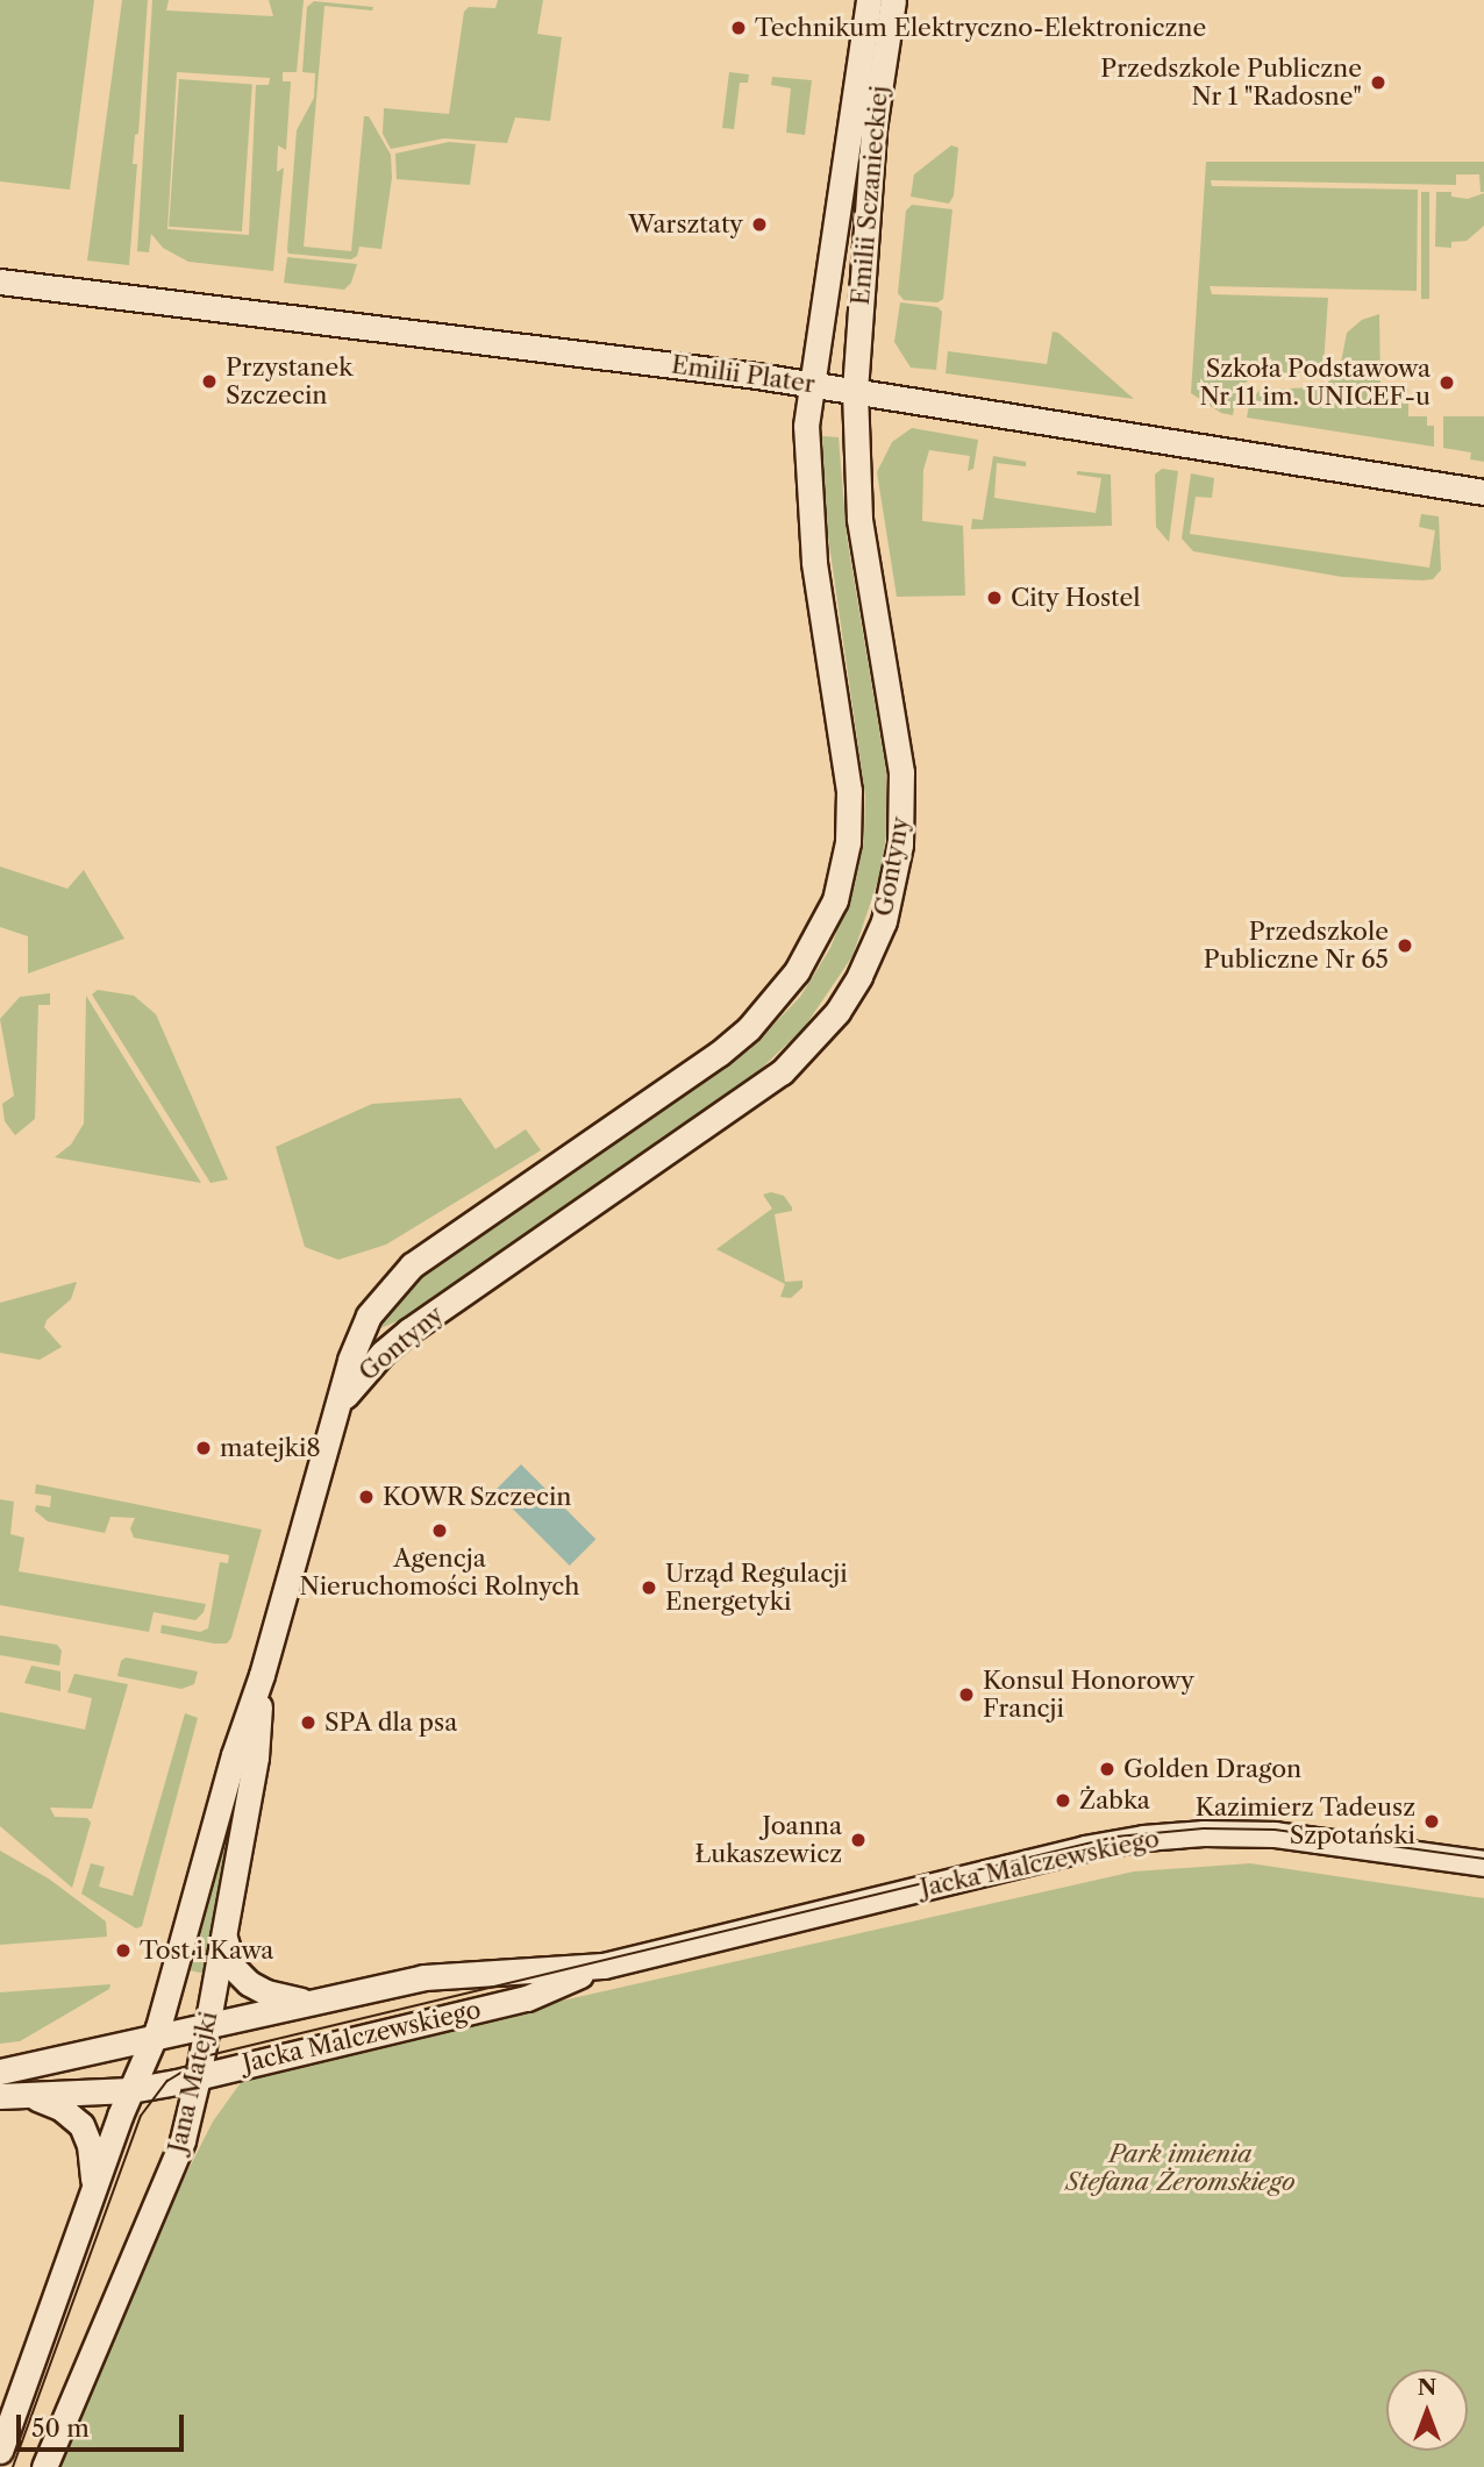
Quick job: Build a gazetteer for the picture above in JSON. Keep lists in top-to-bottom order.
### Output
{
  "streets": {
    "street": [
      "Emilii Sczanieckiej",
      "Emilii Plater",
      "Gontyny",
      "Jacka Malczewskiego",
      "Jana Matejki"
    ]
  },
  "crossings": [
    ["Emilii Sczanieckiej", "Emilii Plater"],
    ["Emilii Sczanieckiej", "Gontyny"],
    ["Emilii Plater", "Gontyny"],
    ["Gontyny", "Jana Matejki"],
    ["Jacka Malczewskiego", "Jana Matejki"]
  ],
  "parks": ["Park imienia Stefana Żeromskiego"],
  "places": [
    "Technikum Elektryczno-Elektroniczne",
    "Przedszkole Publiczne Nr 1 \"Radosne\"",
    "Warsztaty",
    "Przystanek Szczecin",
    "Szkoła Podstawowa Nr 11 im. UNICEF-u",
    "City Hostel",
    "Przedszkole Publiczne Nr 65",
    "matejki8",
    "KOWR Szczecin",
    "Agencja Nieruchomości Rolnych",
    "Urząd Regulacji Energetyki",
    "Konsul Honorowy Francji",
    "SPA dla psa",
    "Golden Dragon",
    "Żabka",
    "Kazimierz Tadeusz Szpotański",
    "Joanna Łukaszewicz",
    "Tost i Kawa"
  ],
  "scale_bar": "50 m",
  "north": "top"
}
